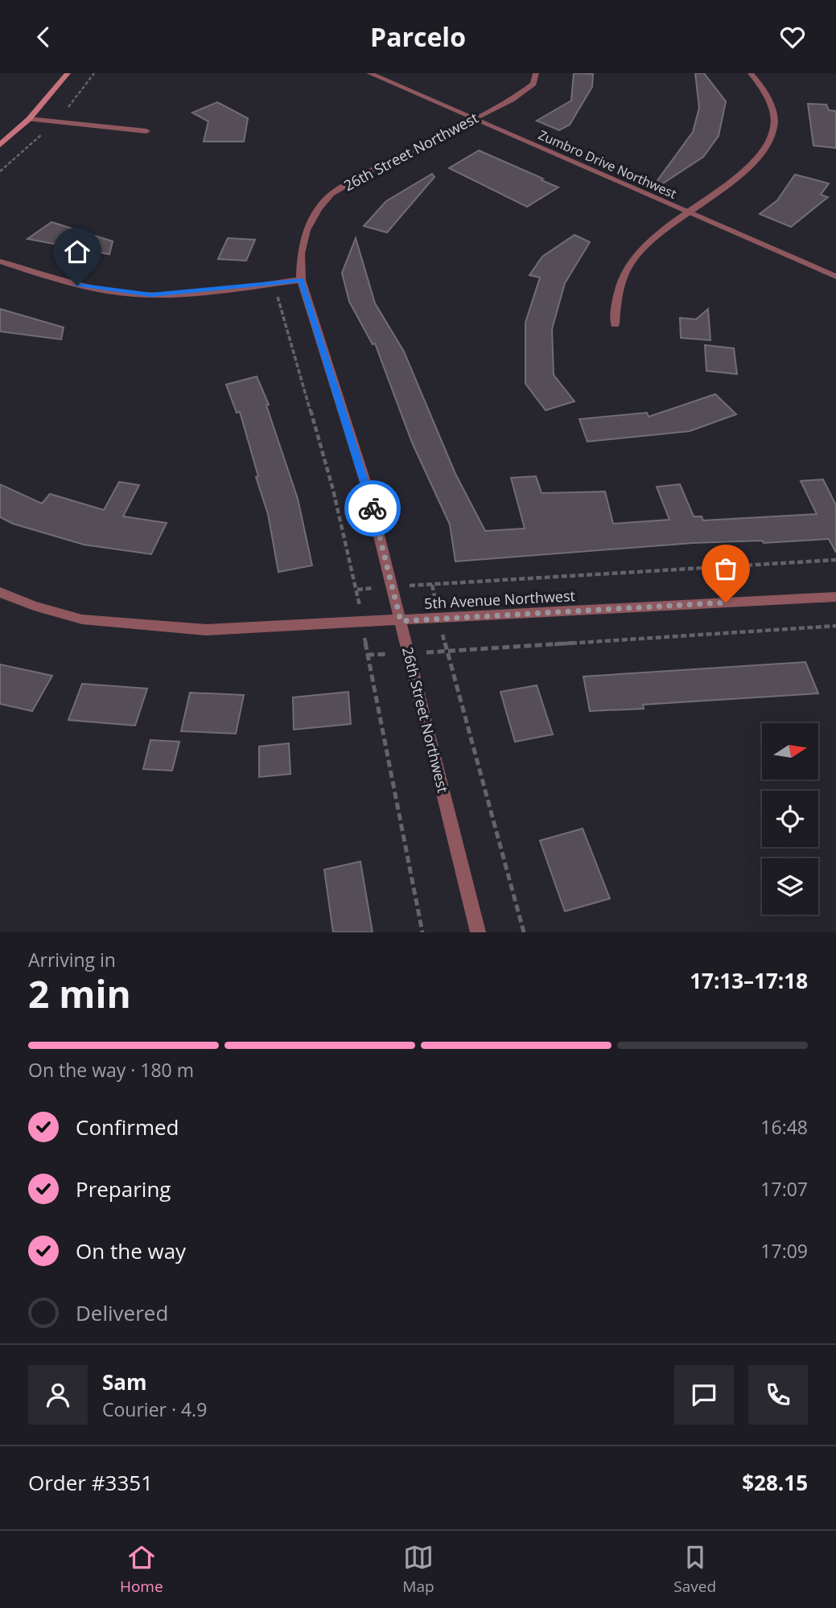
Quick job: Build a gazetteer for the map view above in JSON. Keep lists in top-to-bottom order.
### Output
{
  "streets": {
    "street": ["26th Street Northwest", "Zumbro Drive Northwest", "5th Avenue Northwest"]
  },
  "crossings": [
    ["26th Street Northwest", "Zumbro Drive Northwest"],
    ["26th Street Northwest", "5th Avenue Northwest"]
  ],
  "north": "right",
  "page": {
    "header": "Parcelo",
    "heading": ["2 min", "Arriving in", "17:13–17:18"],
    "panel": [
      "Sam",
      "Courier · 4.9",
      "Order #3351",
      "$28.15"
    ],
    "bar": "On the way · 180 m",
    "list": [
      ["Confirmed", "16:48"],
      ["Preparing", "17:07"],
      ["On the way", "17:09"],
      "Delivered"
    ],
    "tabs": ["Home", "Map", "Saved"]
  }
}
